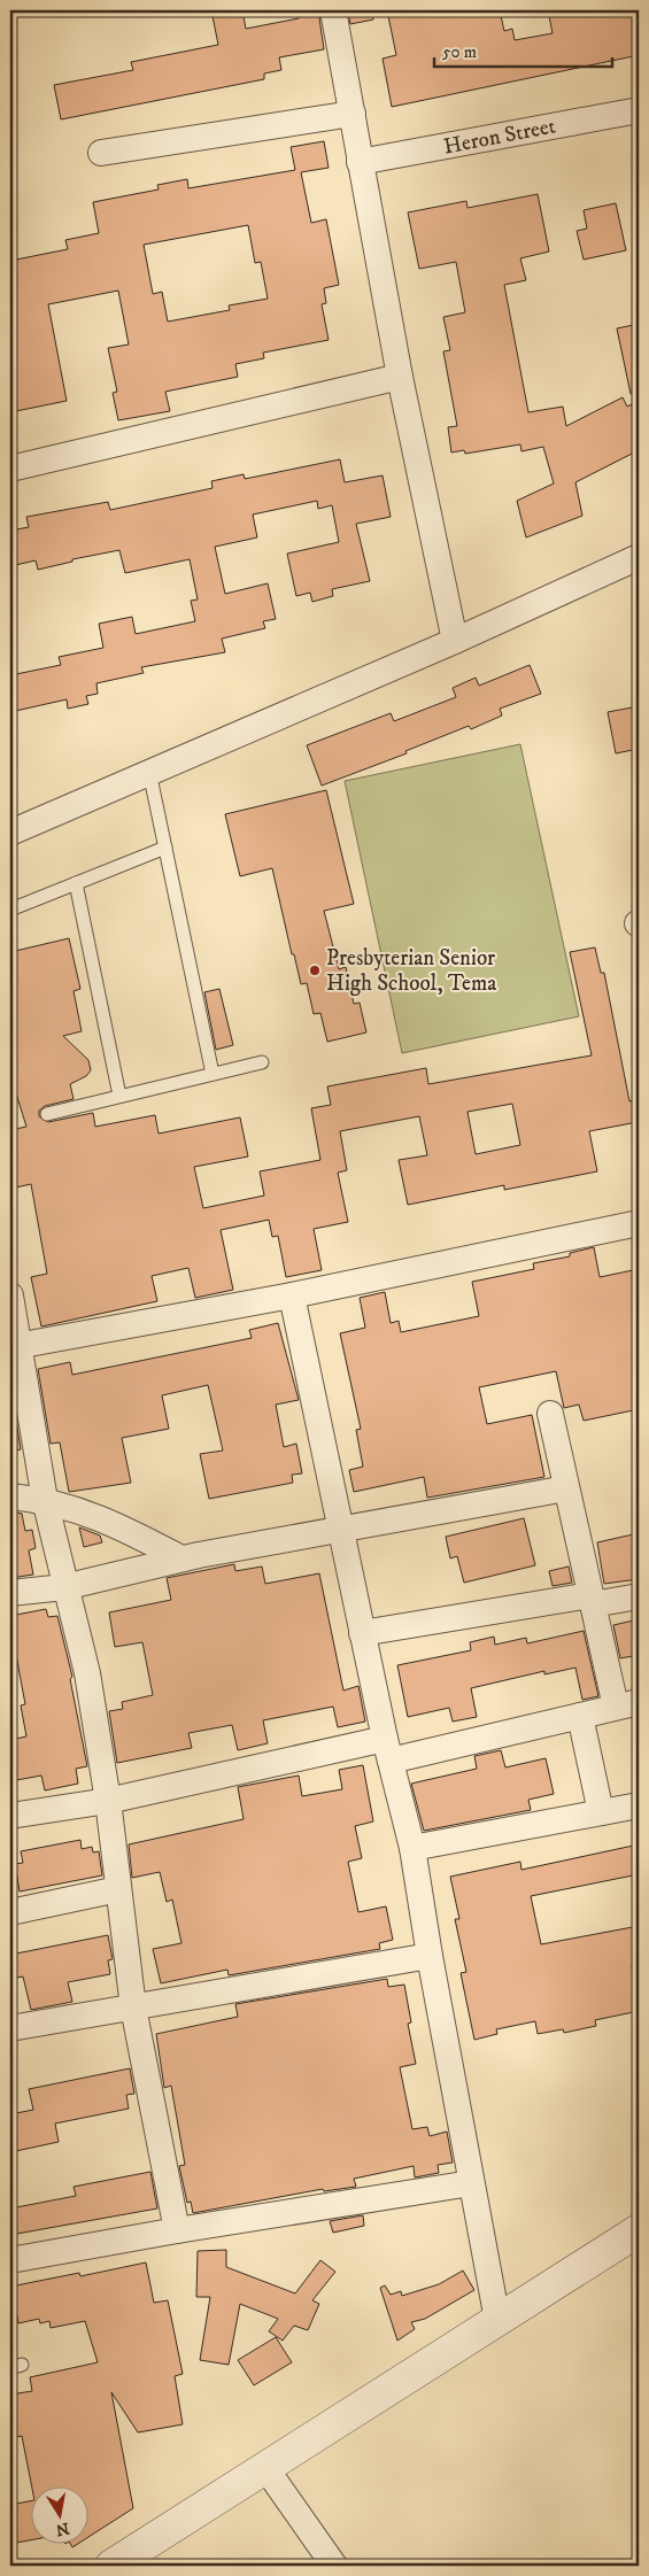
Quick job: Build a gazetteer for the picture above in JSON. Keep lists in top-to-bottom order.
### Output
{
  "streets": {
    "street": ["Heron Street"]
  },
  "places": ["Presbyterian Senior High School, Tema"],
  "scale_bar": "50 m",
  "north": "bottom"
}
